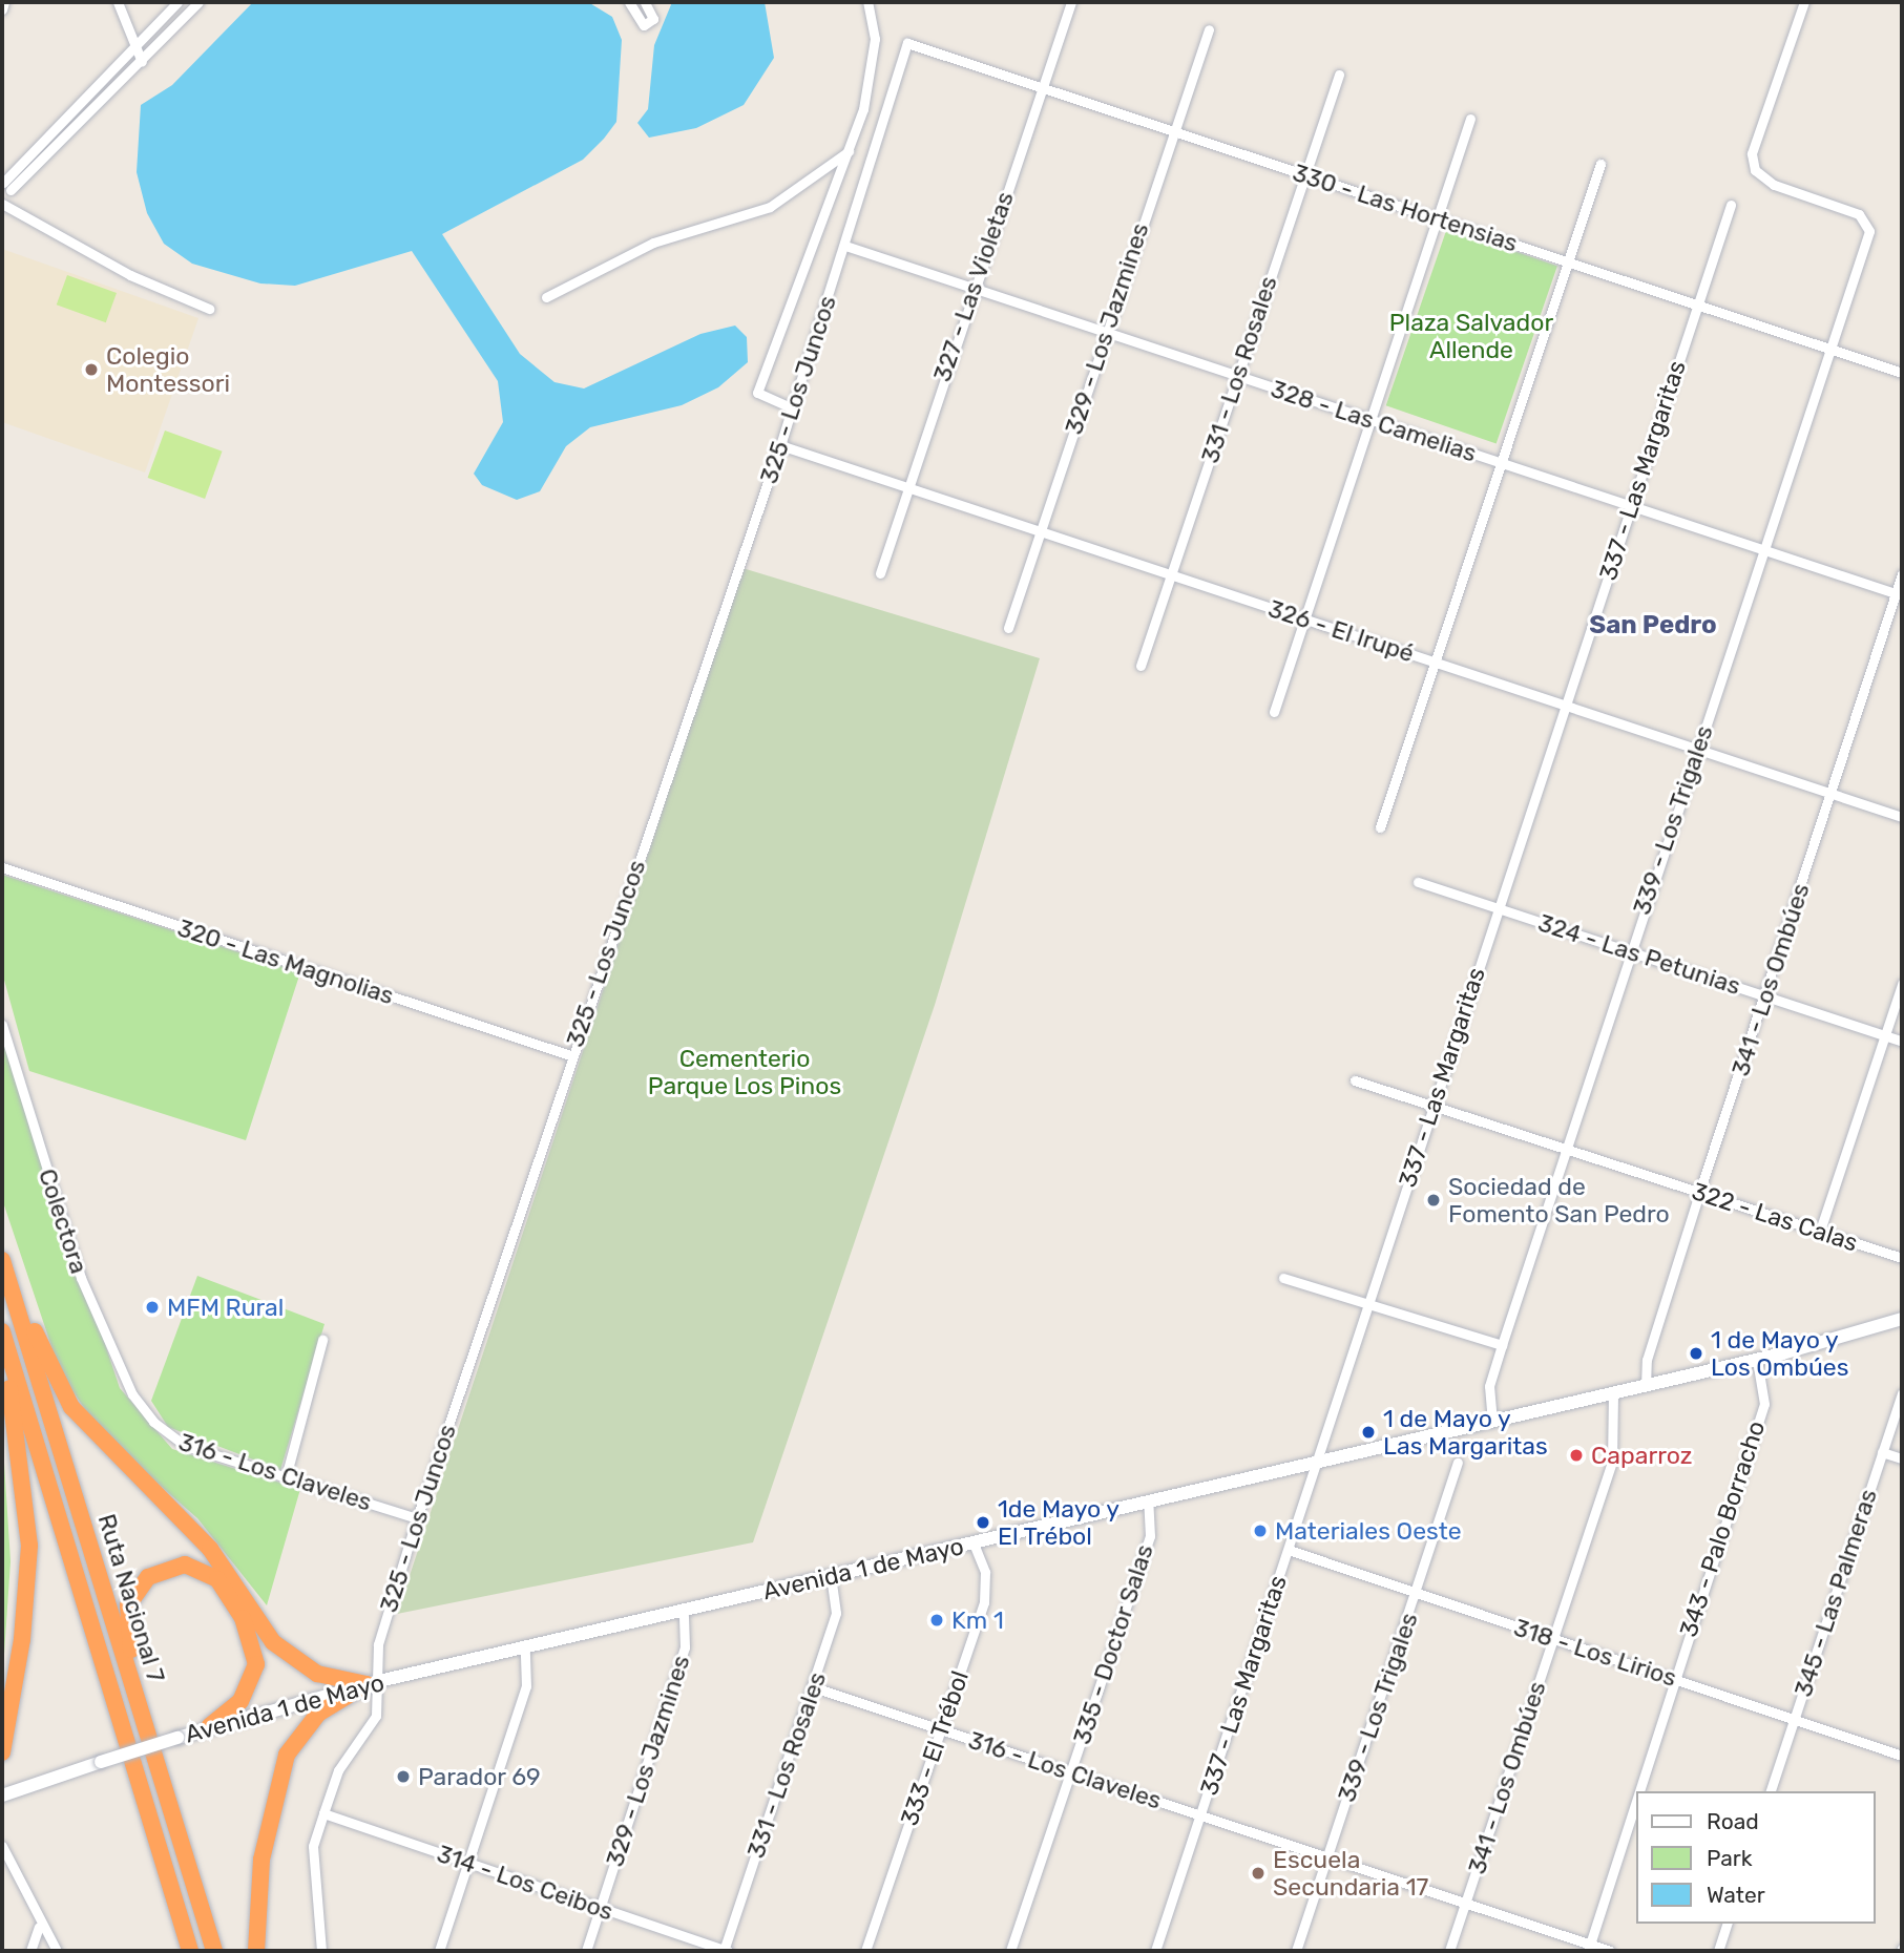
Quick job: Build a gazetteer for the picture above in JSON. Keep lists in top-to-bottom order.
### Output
{
  "streets": {
    "highway": ["Ruta Nacional 7"],
    "main road": ["Avenida 1 de Mayo"],
    "street": [
      "330 - Las Hortensias",
      "327 - Las Violetas",
      "329 - Los Jazmines",
      "331 - Los Rosales",
      "325 - Los Juncos",
      "328 - Las Camelias",
      "337 - Las Margaritas",
      "326 - El Irupé",
      "339 - Los Trigales",
      "324 - Las Petunias",
      "320 - Las Magnolias",
      "341 - Los Ombúes",
      "322 - Las Calas",
      "Colectora",
      "316 - Los Claveles",
      "343 - Palo Borracho",
      "345 - Las Palmeras",
      "335 - Doctor Salas",
      "318 - Los Lirios",
      "333 - El Trébol",
      "314 - Los Ceibos"
    ]
  },
  "crossings": [
    ["330 - Las Hortensias", "327 - Las Violetas"],
    ["330 - Las Hortensias", "329 - Los Jazmines"],
    ["330 - Las Hortensias", "331 - Los Rosales"],
    ["330 - Las Hortensias", "325 - Los Juncos"],
    ["330 - Las Hortensias", "337 - Las Margaritas"],
    ["330 - Las Hortensias", "339 - Los Trigales"],
    ["327 - Las Violetas", "328 - Las Camelias"],
    ["327 - Las Violetas", "326 - El Irupé"],
    ["329 - Los Jazmines", "328 - Las Camelias"],
    ["329 - Los Jazmines", "326 - El Irupé"],
    ["329 - Los Jazmines", "Avenida 1 de Mayo"],
    ["329 - Los Jazmines", "314 - Los Ceibos"],
    ["331 - Los Rosales", "328 - Las Camelias"],
    ["331 - Los Rosales", "326 - El Irupé"],
    ["331 - Los Rosales", "316 - Los Claveles"],
    ["331 - Los Rosales", "Avenida 1 de Mayo"],
    ["331 - Los Rosales", "314 - Los Ceibos"],
    ["325 - Los Juncos", "328 - Las Camelias"],
    ["325 - Los Juncos", "326 - El Irupé"],
    ["325 - Los Juncos", "320 - Las Magnolias"],
    ["325 - Los Juncos", "316 - Los Claveles"],
    ["325 - Los Juncos", "Avenida 1 de Mayo"],
    ["325 - Los Juncos", "314 - Los Ceibos"],
    ["328 - Las Camelias", "337 - Las Margaritas"],
    ["328 - Las Camelias", "339 - Los Trigales"],
    ["328 - Las Camelias", "341 - Los Ombúes"],
    ["337 - Las Margaritas", "326 - El Irupé"],
    ["337 - Las Margaritas", "324 - Las Petunias"],
    ["337 - Las Margaritas", "322 - Las Calas"],
    ["337 - Las Margaritas", "316 - Los Claveles"],
    ["337 - Las Margaritas", "Avenida 1 de Mayo"],
    ["337 - Las Margaritas", "318 - Los Lirios"],
    ["326 - El Irupé", "339 - Los Trigales"],
    ["326 - El Irupé", "341 - Los Ombúes"],
    ["339 - Los Trigales", "324 - Las Petunias"],
    ["339 - Los Trigales", "322 - Las Calas"],
    ["339 - Los Trigales", "316 - Los Claveles"],
    ["339 - Los Trigales", "Avenida 1 de Mayo"],
    ["339 - Los Trigales", "318 - Los Lirios"],
    ["324 - Las Petunias", "341 - Los Ombúes"],
    ["341 - Los Ombúes", "322 - Las Calas"],
    ["341 - Los Ombúes", "316 - Los Claveles"],
    ["341 - Los Ombúes", "Avenida 1 de Mayo"],
    ["341 - Los Ombúes", "318 - Los Lirios"],
    ["Colectora", "316 - Los Claveles"],
    ["316 - Los Claveles", "343 - Palo Borracho"],
    ["316 - Los Claveles", "335 - Doctor Salas"],
    ["316 - Los Claveles", "333 - El Trébol"],
    ["343 - Palo Borracho", "Avenida 1 de Mayo"],
    ["343 - Palo Borracho", "318 - Los Lirios"],
    ["Avenida 1 de Mayo", "335 - Doctor Salas"],
    ["Avenida 1 de Mayo", "333 - El Trébol"],
    ["345 - Las Palmeras", "318 - Los Lirios"]
  ],
  "districts": ["San Pedro"],
  "parks": ["Plaza Salvador Allende", "Cementerio Parque Los Pinos"],
  "places": [
    "Colegio Montessori",
    "Sociedad de Fomento San Pedro",
    "MFM Rural",
    "1 de Mayo y Los Ombúes",
    "1 de Mayo y Las Margaritas",
    "Caparroz",
    "1de Mayo y El Trébol",
    "Materiales Oeste",
    "Km 1",
    "Parador 69",
    "Escuela Secundaria 17"
  ],
  "legend": ["Road", "Park", "Water"]
}
